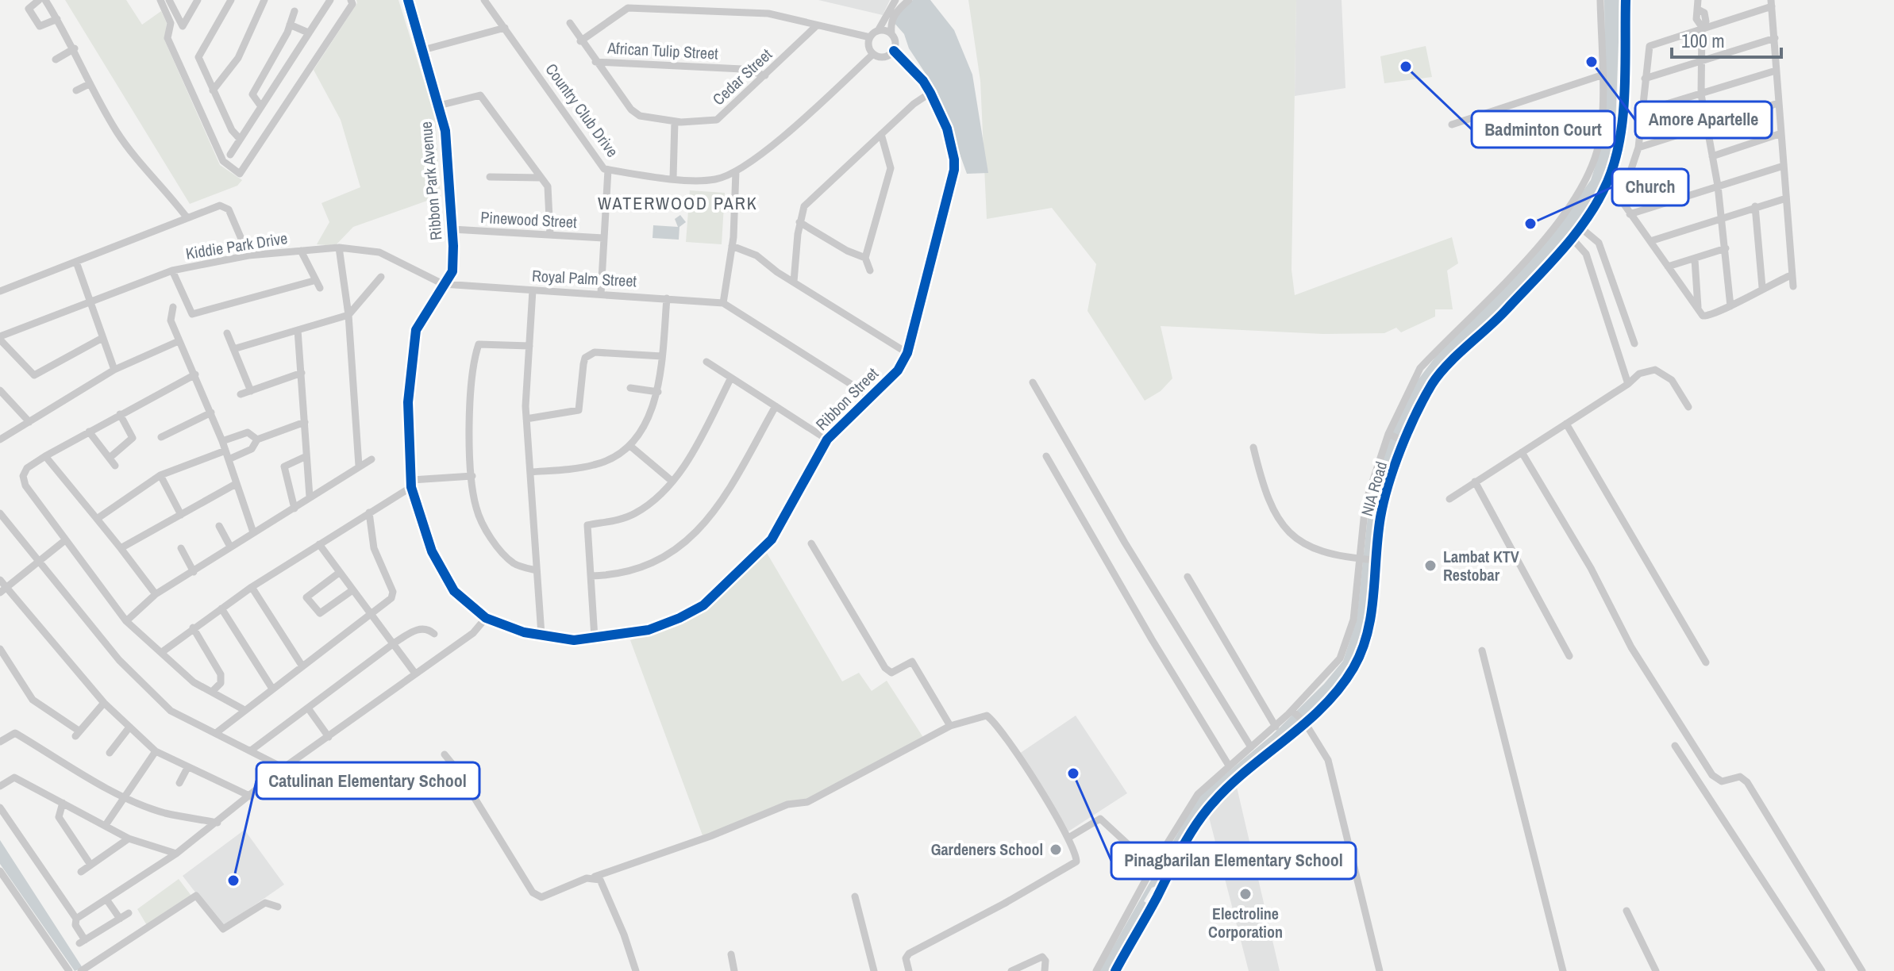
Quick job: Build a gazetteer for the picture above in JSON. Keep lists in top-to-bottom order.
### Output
{
  "streets": {
    "street": [
      "African Tulip Street",
      "Cedar Street",
      "Country Club Drive",
      "Ribbon Park Avenue",
      "Pinewood Street",
      "Kiddie Park Drive",
      "Royal Palm Street",
      "Ribbon Street",
      "NIA Road"
    ]
  },
  "crossings": [
    ["African Tulip Street", "Cedar Street"],
    ["Country Club Drive", "Ribbon Street"],
    ["Ribbon Park Avenue", "Pinewood Street"],
    ["Ribbon Park Avenue", "Kiddie Park Drive"],
    ["Ribbon Park Avenue", "Royal Palm Street"],
    ["Ribbon Park Avenue", "Ribbon Street"],
    ["Kiddie Park Drive", "Royal Palm Street"]
  ],
  "districts": ["WATERWOOD PARK"],
  "places": [
    "Amore Apartelle",
    "Badminton Court",
    "Church",
    "Lambat KTV Restobar",
    "Pinagbarilan Elementary School",
    "Gardeners School",
    "Catulinan Elementary School",
    "Electroline Corporation"
  ],
  "scale_bar": "100 m"
}
